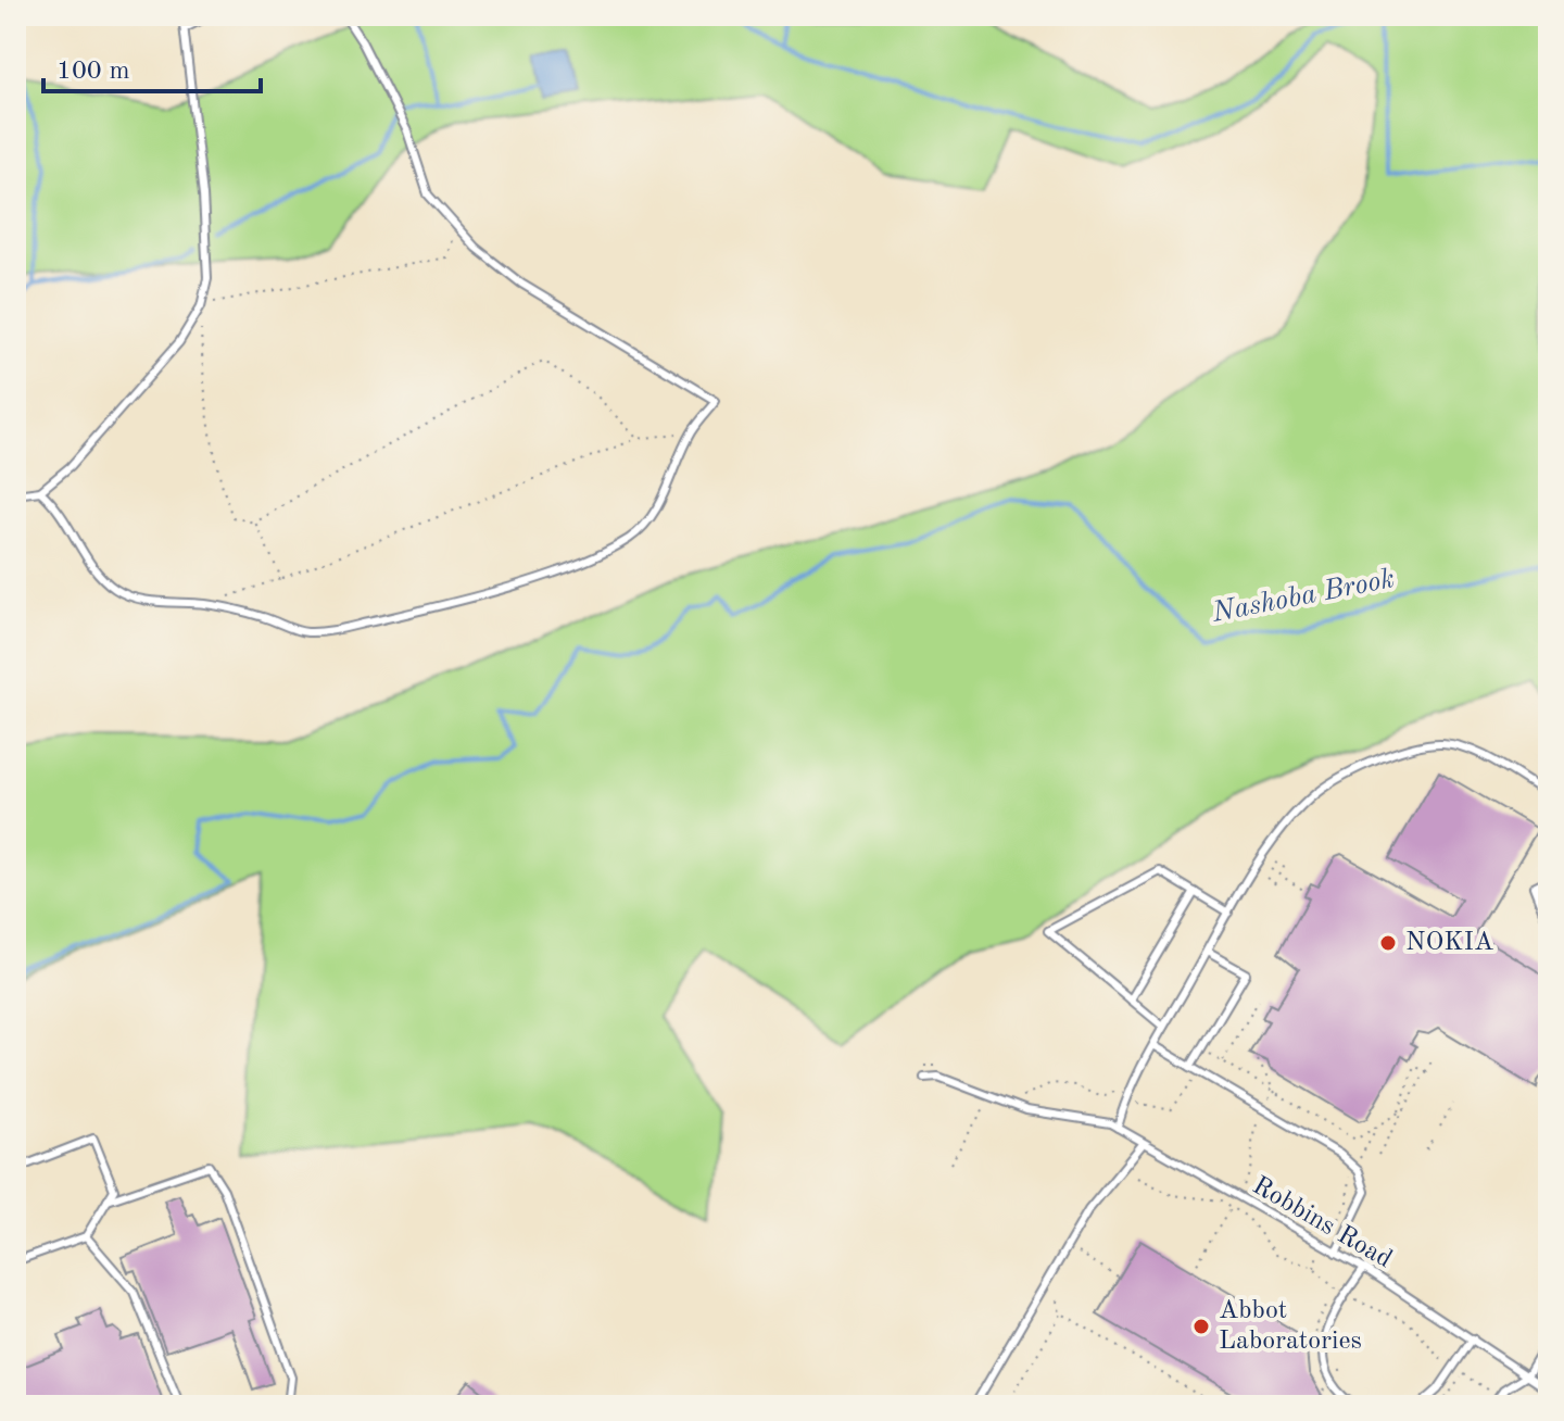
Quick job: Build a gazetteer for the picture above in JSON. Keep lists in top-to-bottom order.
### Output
{
  "streets": {
    "lane": ["Robbins Road"]
  },
  "water": ["Nashoba Brook"],
  "places": ["NOKIA", "Abbot Laboratories"],
  "scale_bar": "100 m"
}
